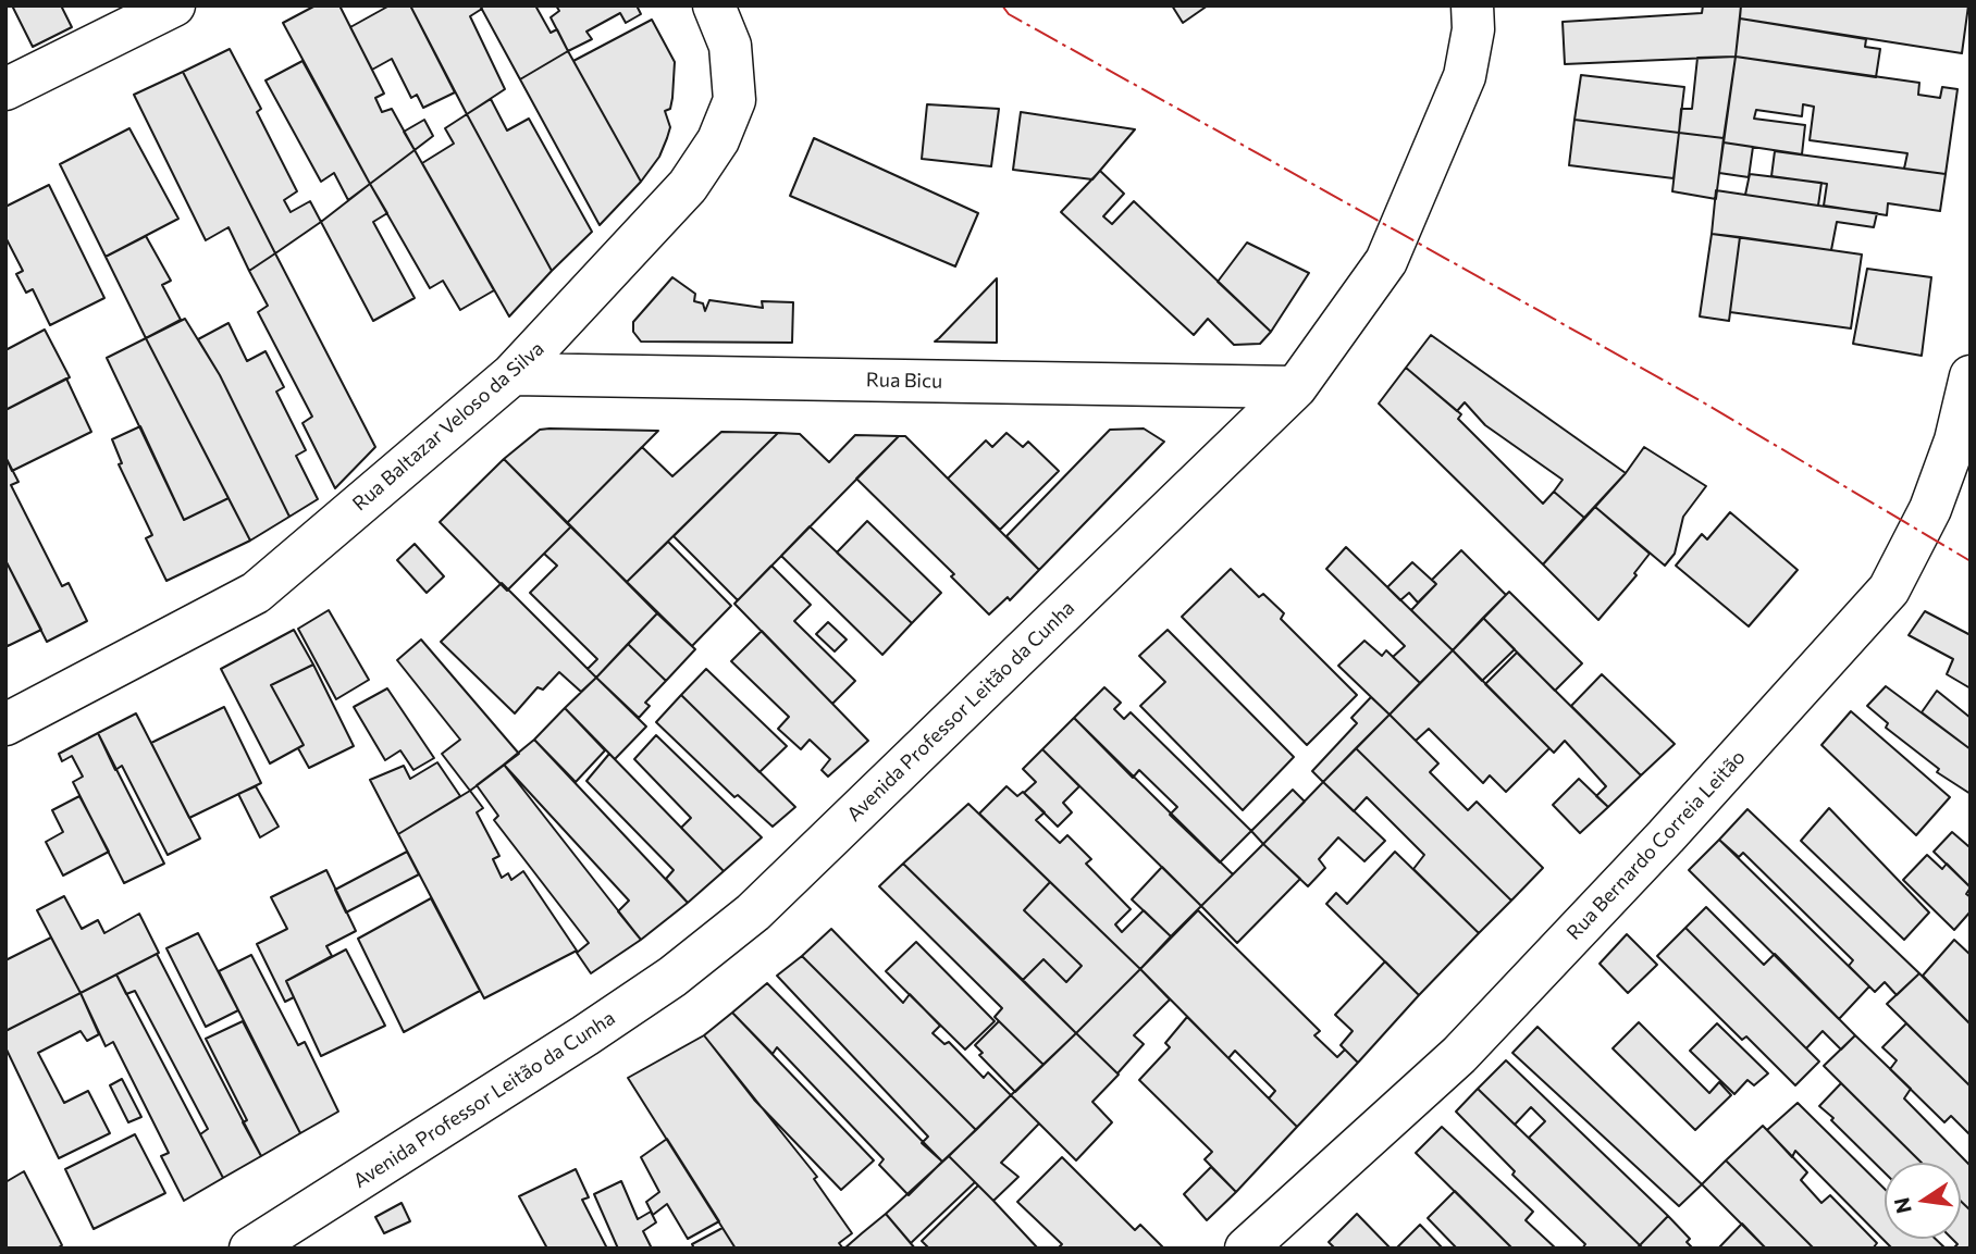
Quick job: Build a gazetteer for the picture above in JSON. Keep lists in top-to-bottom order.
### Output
{
  "streets": {
    "street": [
      "Rua Bicu",
      "Rua Baltazar Veloso da Silva",
      "Avenida Professor Leitão da Cunha",
      "Rua Bernardo Correia Leitão"
    ]
  },
  "crossings": [
    ["Rua Bicu", "Rua Baltazar Veloso da Silva"],
    ["Rua Bicu", "Avenida Professor Leitão da Cunha"]
  ],
  "north": "left"
}
